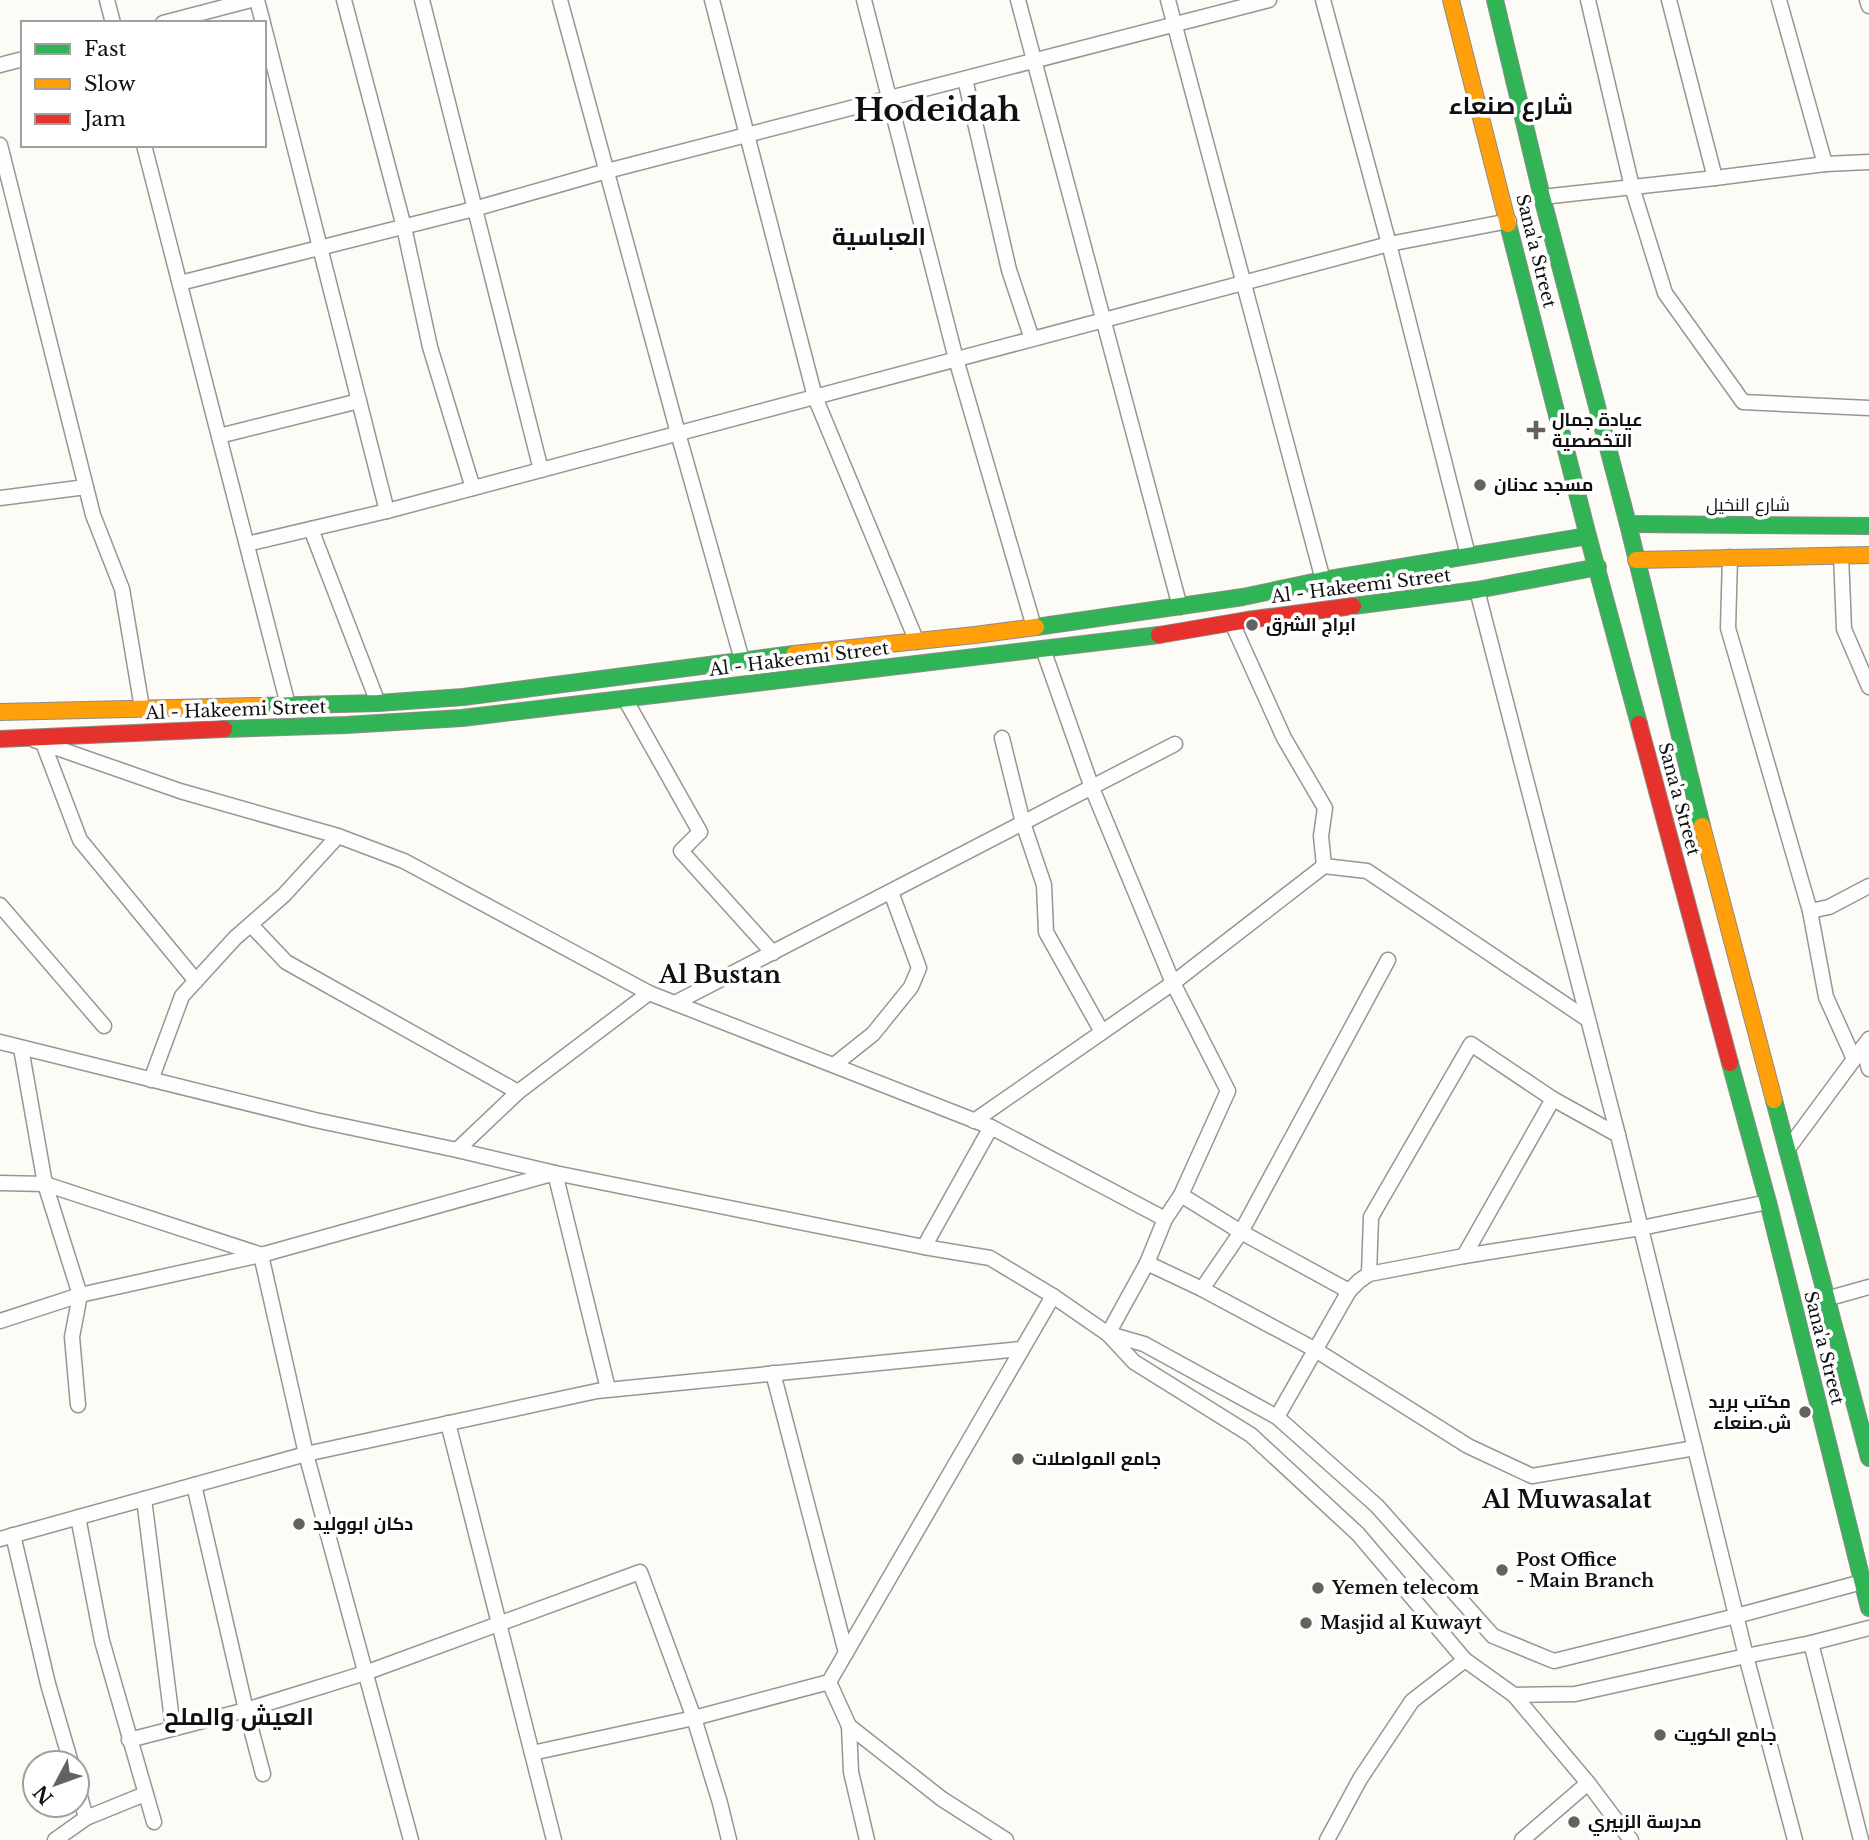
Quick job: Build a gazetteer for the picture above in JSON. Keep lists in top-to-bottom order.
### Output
{
  "streets": {
    "main road": ["Sana'a Street", "شارع النخيل", "Al - Hakeemi Street"]
  },
  "crossings": [
    ["Sana'a Street", "شارع النخيل"],
    ["Sana'a Street", "Al - Hakeemi Street"]
  ],
  "districts": [
    "شارع صنعاء",
    "Hodeidah",
    "العباسية",
    "Al Bustan",
    "Al Muwasalat",
    "العيش والملح"
  ],
  "places": {
    "health": ["عيادة جمال التخصصية"],
    "other": [
      "مسجد عدنان",
      "ابراج الشرق",
      "مكتب بريد ش.صنعاء",
      "جامع المواصلات",
      "دكان ابووليد",
      "Post Office - Main Branch",
      "Yemen telecom",
      "Masjid al Kuwayt",
      "جامع الكويت",
      "مدرسة الزبيري"
    ]
  },
  "legend": ["Fast", "Slow", "Jam"],
  "north": "bottom left"
}
